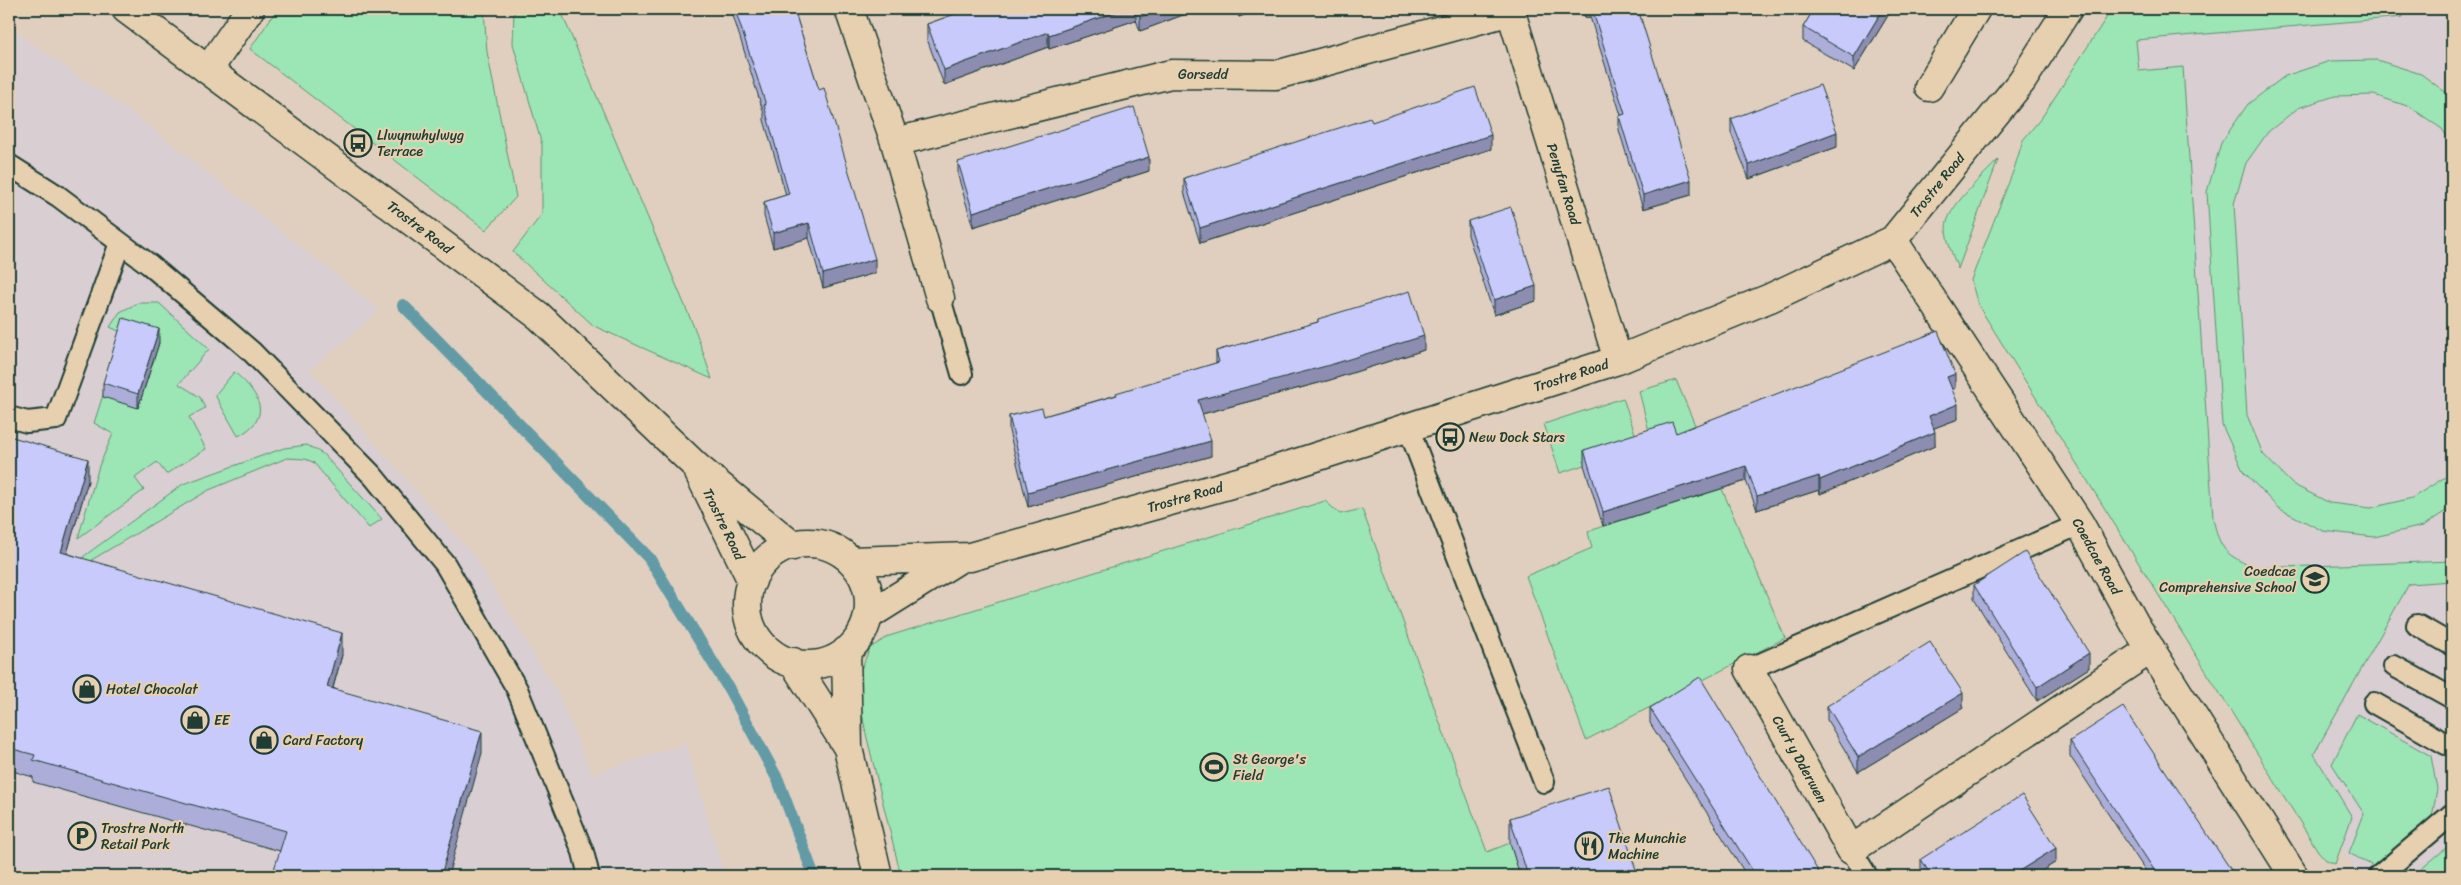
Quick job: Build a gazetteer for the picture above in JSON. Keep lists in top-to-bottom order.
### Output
{
  "streets": {
    "street": [
      "Gorsedd",
      "Penyfan Road",
      "Trostre Road",
      "Coedcae Road",
      "Cwrt y Dderwen"
    ]
  },
  "crossings": [
    ["Gorsedd", "Penyfan Road"],
    ["Penyfan Road", "Trostre Road"],
    ["Trostre Road", "Coedcae Road"],
    ["Coedcae Road", "Cwrt y Dderwen"]
  ],
  "places": {
    "bus stop": ["Llwynwhylwyg Terrace", "New Dock Stars"],
    "school or university": ["Coedcae Comprehensive School"],
    "shop": ["Hotel Chocolat", "EE", "Card Factory"],
    "sports": ["St George's Field"],
    "parking": ["Trostre North Retail Park"],
    "restaurant": ["The Munchie Machine"]
  }
}
